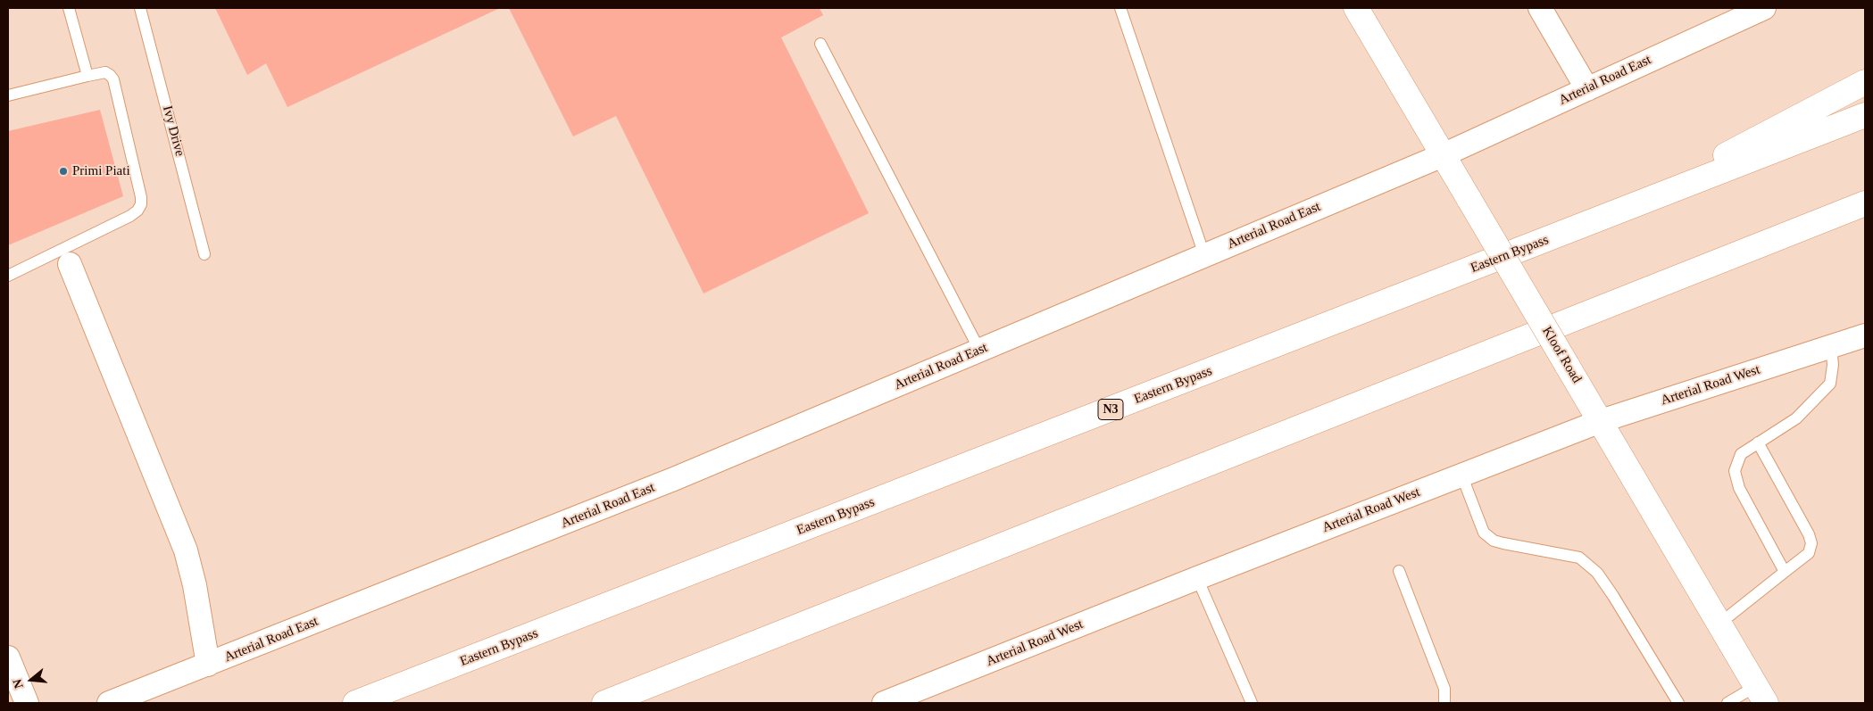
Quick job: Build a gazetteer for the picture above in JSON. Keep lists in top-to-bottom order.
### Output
{
  "streets": {
    "main road": ["Eastern Bypass", "Kloof Road", "N3"],
    "street": ["Arterial Road East", "Arterial Road West"],
    "lane": ["Ivy Drive"]
  },
  "crossings": [
    ["Arterial Road East", "Kloof Road"],
    ["Kloof Road", "Arterial Road West"]
  ],
  "places": ["Primi Piati"],
  "north": "left"
}
